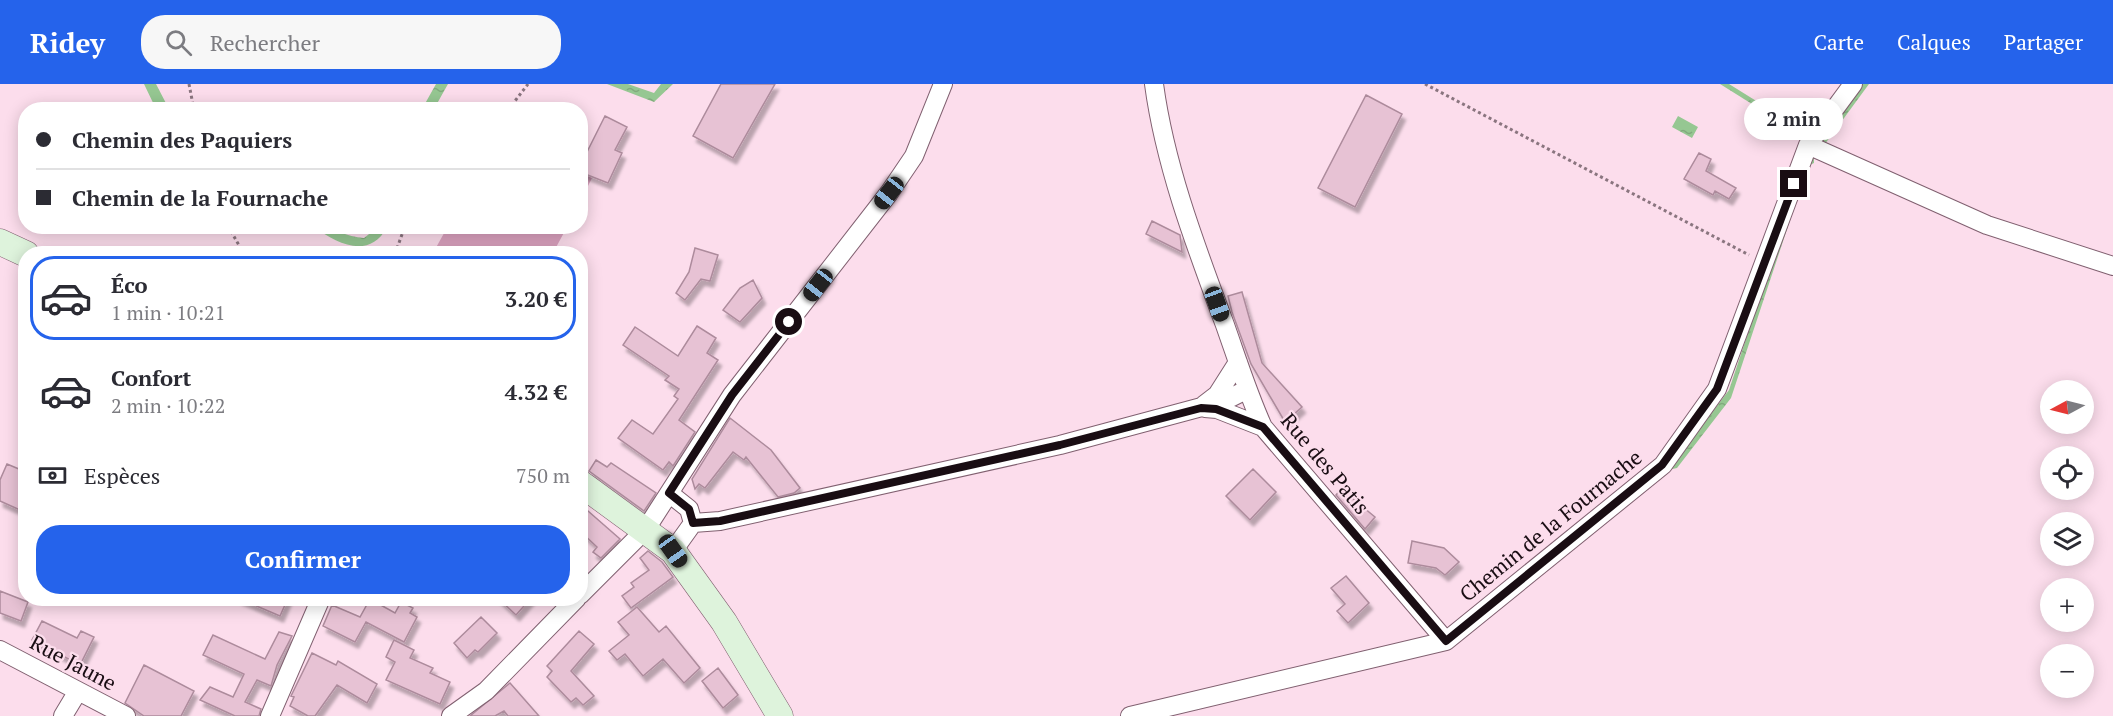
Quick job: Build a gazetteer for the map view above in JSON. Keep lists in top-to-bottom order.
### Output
{
  "streets": {
    "street": ["Rue des Patis", "Chemin de la Fournache", "Rue Jaune"]
  },
  "crossings": [
    ["Rue des Patis", "Chemin de la Fournache"]
  ],
  "north": "left",
  "page": {
    "header": "Ridey",
    "search": "Rechercher",
    "nav": ["Carte", "Calques", "Partager"],
    "bubble": "2 min",
    "banner": ["Chemin des Paquiers", "Chemin de la Fournache"],
    "list": [
      {
        "name": "Éco",
        "note": "1 min · 10:21",
        "value": "3.20 €"
      },
      {
        "name": "Confort",
        "note": "2 min · 10:22",
        "value": "4.32 €"
      }
    ],
    "map_buttons": ["+", "−"],
    "pay": ["Espèces", "750 m"],
    "buttons": "Confirmer"
  }
}
